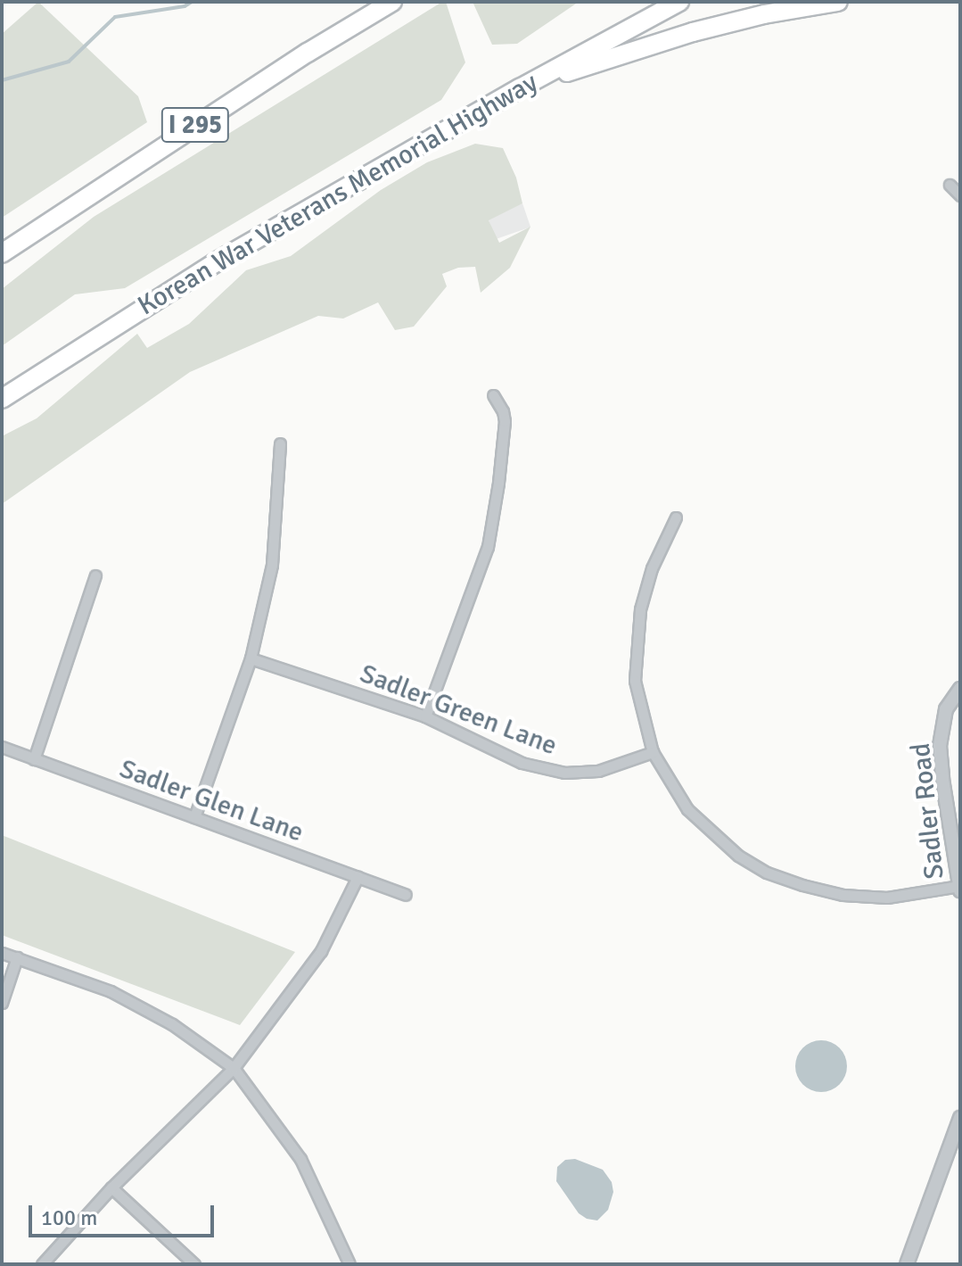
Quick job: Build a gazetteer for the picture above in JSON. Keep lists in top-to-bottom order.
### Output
{
  "streets": {
    "highway": ["I 295", "Korean War Veterans Memorial Highway"],
    "street": ["Sadler Green Lane", "Sadler Glen Lane", "Sadler Road"]
  },
  "scale_bar": "100 m"
}
